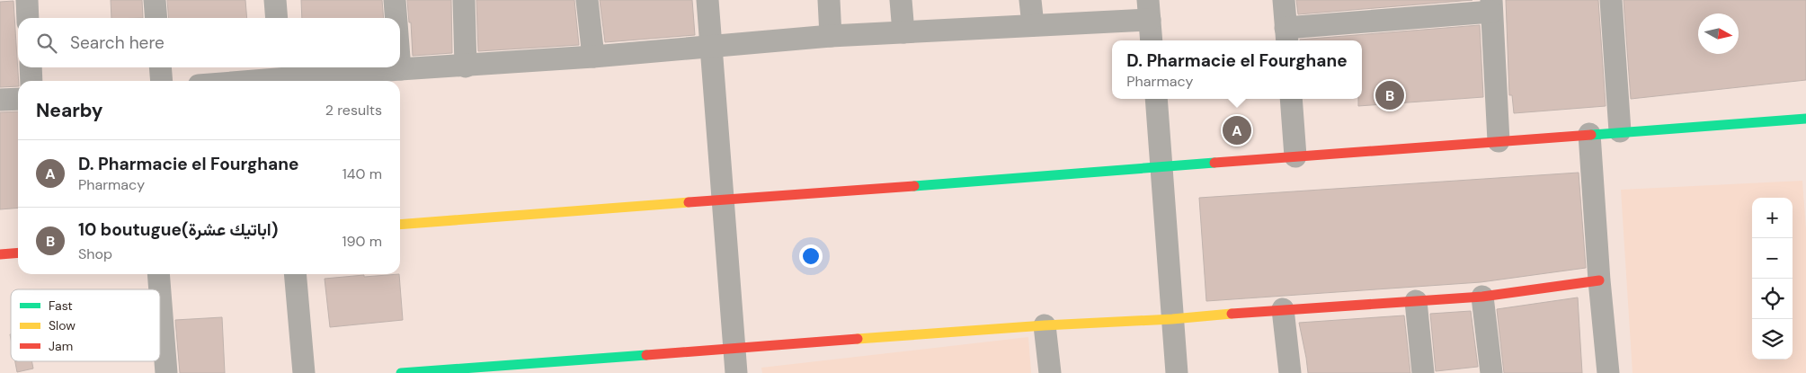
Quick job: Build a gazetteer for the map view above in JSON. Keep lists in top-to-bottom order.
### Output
{
  "legend": ["Fast", "Slow", "Jam"],
  "north": "right",
  "page": {
    "search": "Search here",
    "popup": ["D. Pharmacie el Fourghane", "Pharmacy"],
    "pins": ["B", "A"],
    "heading": ["Nearby", "2 results"],
    "list": [
      {
        "mark": "A",
        "name": "D. Pharmacie el Fourghane",
        "note": "Pharmacy",
        "value": "140 m"
      },
      {
        "mark": "B",
        "name": "10 boutugue(اباتيك عشرة)",
        "note": "Shop",
        "value": "190 m"
      }
    ],
    "map_buttons": ["+", "−"]
  }
}
